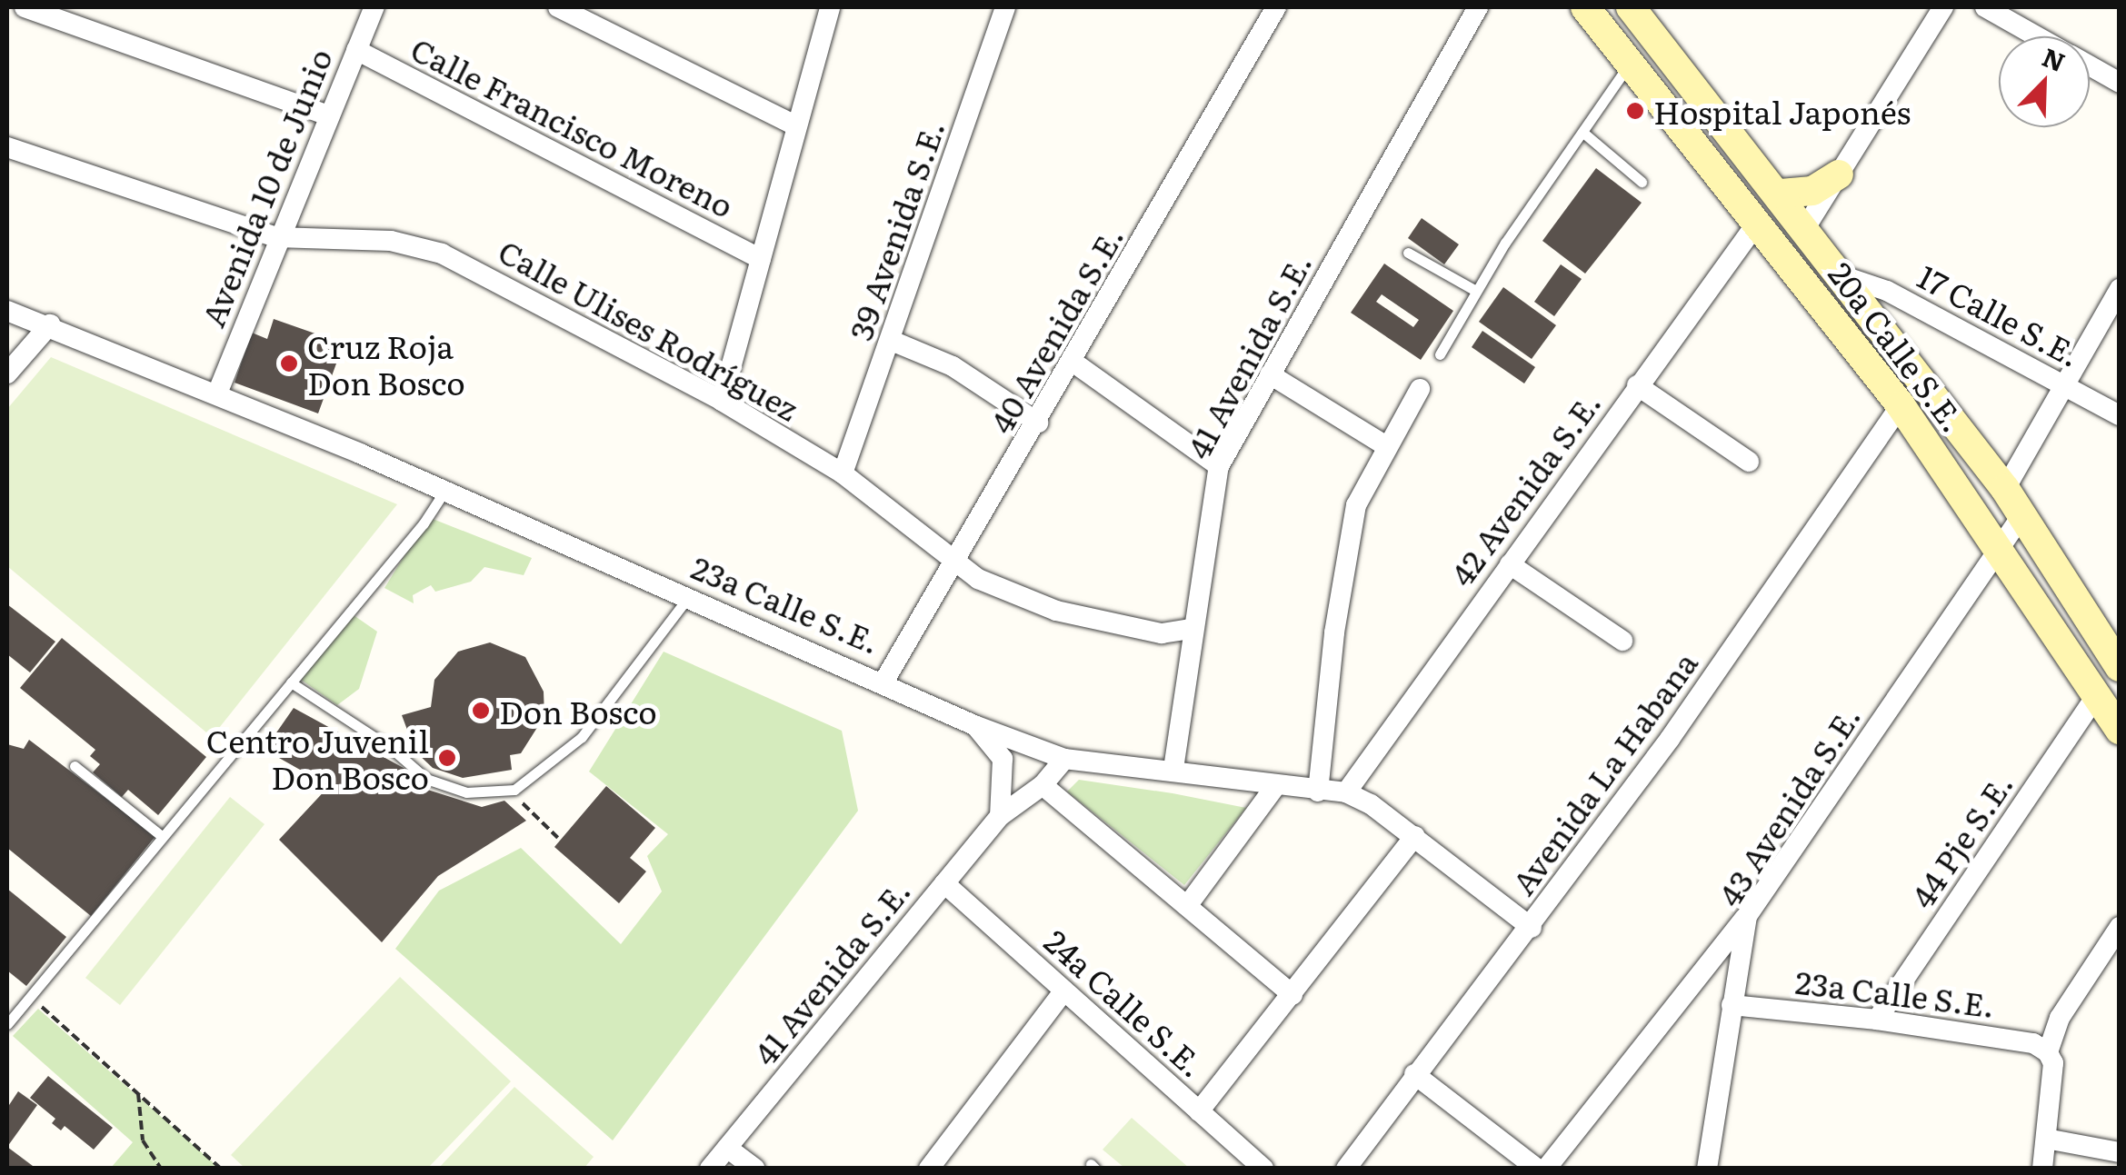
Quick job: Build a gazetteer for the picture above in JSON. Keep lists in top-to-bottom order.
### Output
{
  "streets": {
    "street": [
      "Calle Francisco Moreno",
      "Avenida 10 de Junio",
      "39 Avenida S.E.",
      "17 Calle S.E.",
      "Calle Ulises Rodríguez",
      "40 Avenida S.E.",
      "20a Calle S.E.",
      "41 Avenida S.E.",
      "42 Avenida S.E.",
      "23a Calle S.E.",
      "Avenida La Habana",
      "43 Avenida S.E.",
      "44 Pje S.E.",
      "24a Calle S.E."
    ]
  },
  "crossings": [
    ["Calle Francisco Moreno", "Avenida 10 de Junio"],
    ["Avenida 10 de Junio", "Calle Ulises Rodríguez"],
    ["Avenida 10 de Junio", "23a Calle S.E."],
    ["39 Avenida S.E.", "Calle Ulises Rodríguez"],
    ["17 Calle S.E.", "20a Calle S.E."],
    ["Calle Ulises Rodríguez", "40 Avenida S.E."],
    ["Calle Ulises Rodríguez", "41 Avenida S.E."],
    ["40 Avenida S.E.", "23a Calle S.E."],
    ["20a Calle S.E.", "42 Avenida S.E."],
    ["20a Calle S.E.", "Avenida La Habana"],
    ["20a Calle S.E.", "43 Avenida S.E."],
    ["20a Calle S.E.", "44 Pje S.E."],
    ["41 Avenida S.E.", "23a Calle S.E."],
    ["41 Avenida S.E.", "24a Calle S.E."],
    ["42 Avenida S.E.", "23a Calle S.E."],
    ["23a Calle S.E.", "Avenida La Habana"],
    ["23a Calle S.E.", "43 Avenida S.E."],
    ["23a Calle S.E.", "44 Pje S.E."]
  ],
  "places": [
    "Hospital Japonés",
    "Cruz Roja Don Bosco",
    "Don Bosco",
    "Centro Juvenil Don Bosco"
  ],
  "north": "top right"
}
